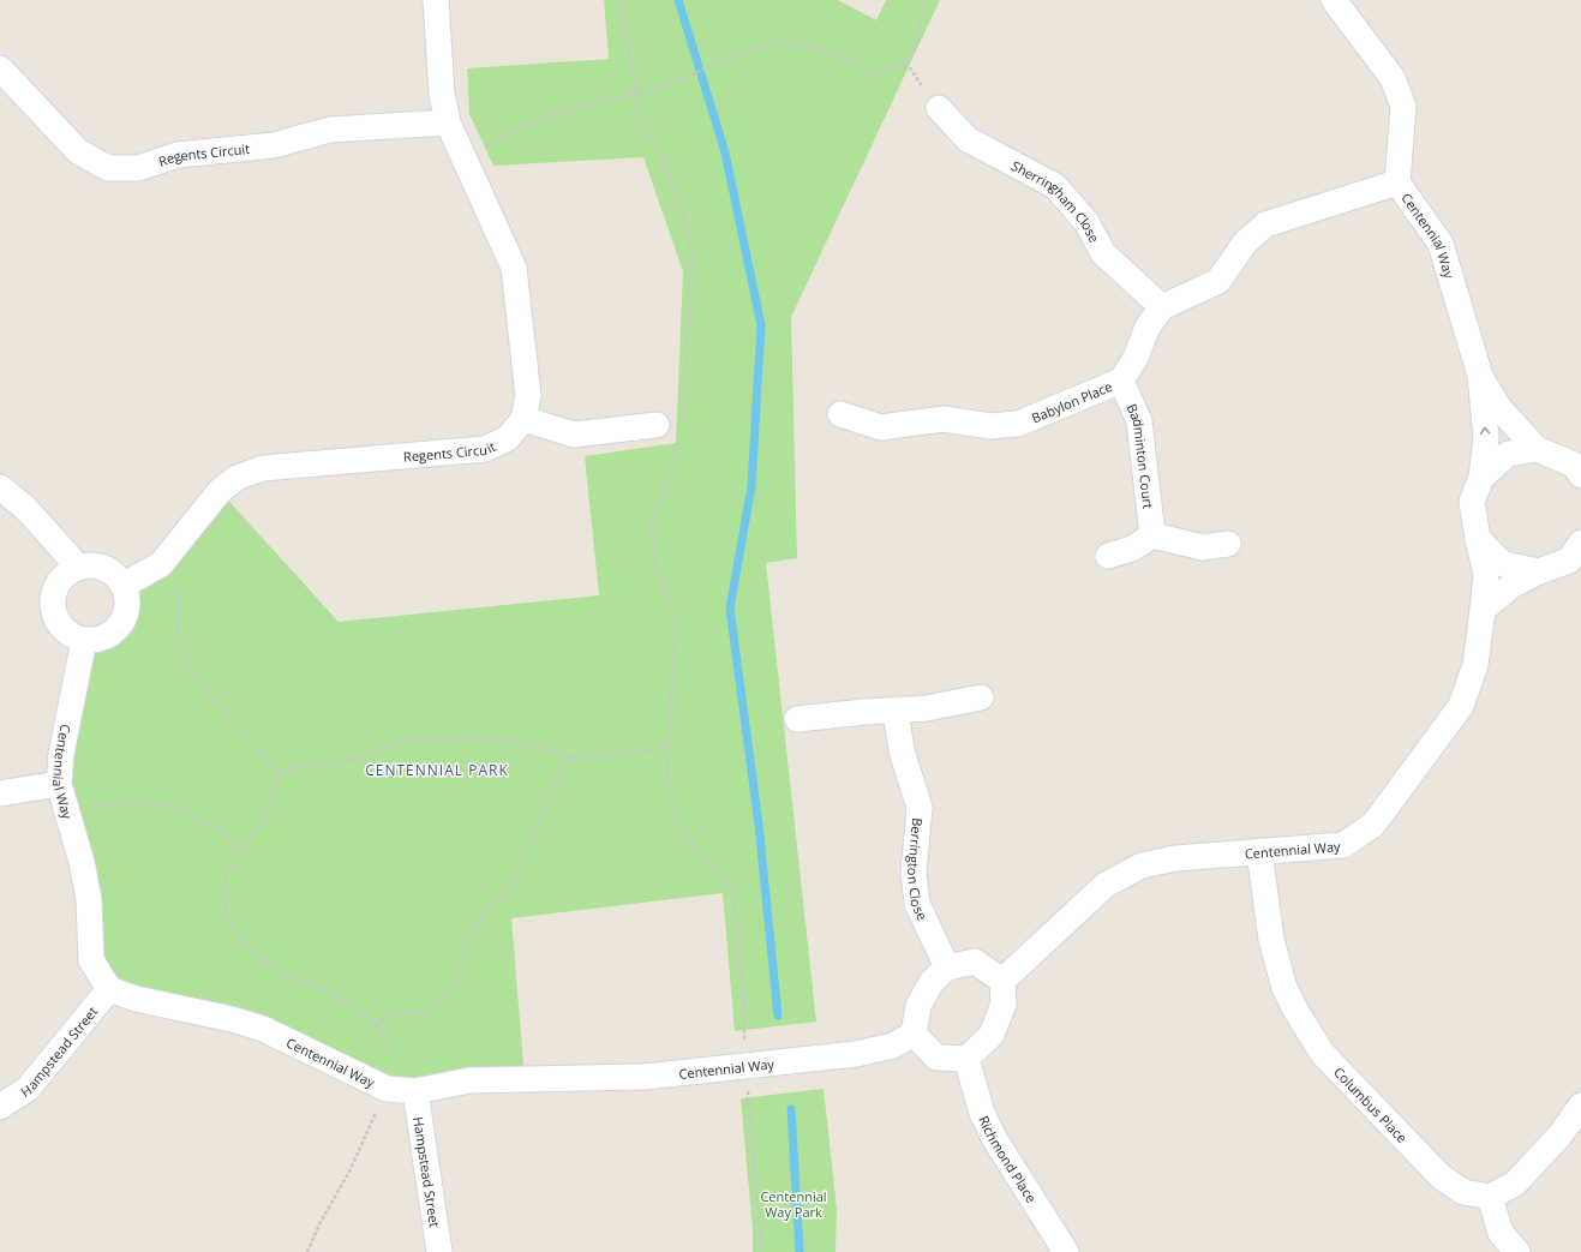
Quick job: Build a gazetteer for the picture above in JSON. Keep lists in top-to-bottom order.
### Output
{
  "streets": {
    "street": [
      "Regents Circuit",
      "Sherringham Close",
      "Centennial Way",
      "Babylon Place",
      "Badminton Court",
      "Berrington Close",
      "Hampstead Street",
      "Columbus Place",
      "Richmond Place"
    ]
  },
  "crossings": [
    ["Regents Circuit", "Centennial Way"],
    ["Sherringham Close", "Babylon Place"],
    ["Centennial Way", "Babylon Place"],
    ["Centennial Way", "Berrington Close"],
    ["Centennial Way", "Hampstead Street"],
    ["Centennial Way", "Columbus Place"],
    ["Centennial Way", "Richmond Place"],
    ["Babylon Place", "Badminton Court"],
    ["Berrington Close", "Richmond Place"]
  ],
  "districts": ["CENTENNIAL PARK"],
  "parks": ["Centennial Way Park"]
}
